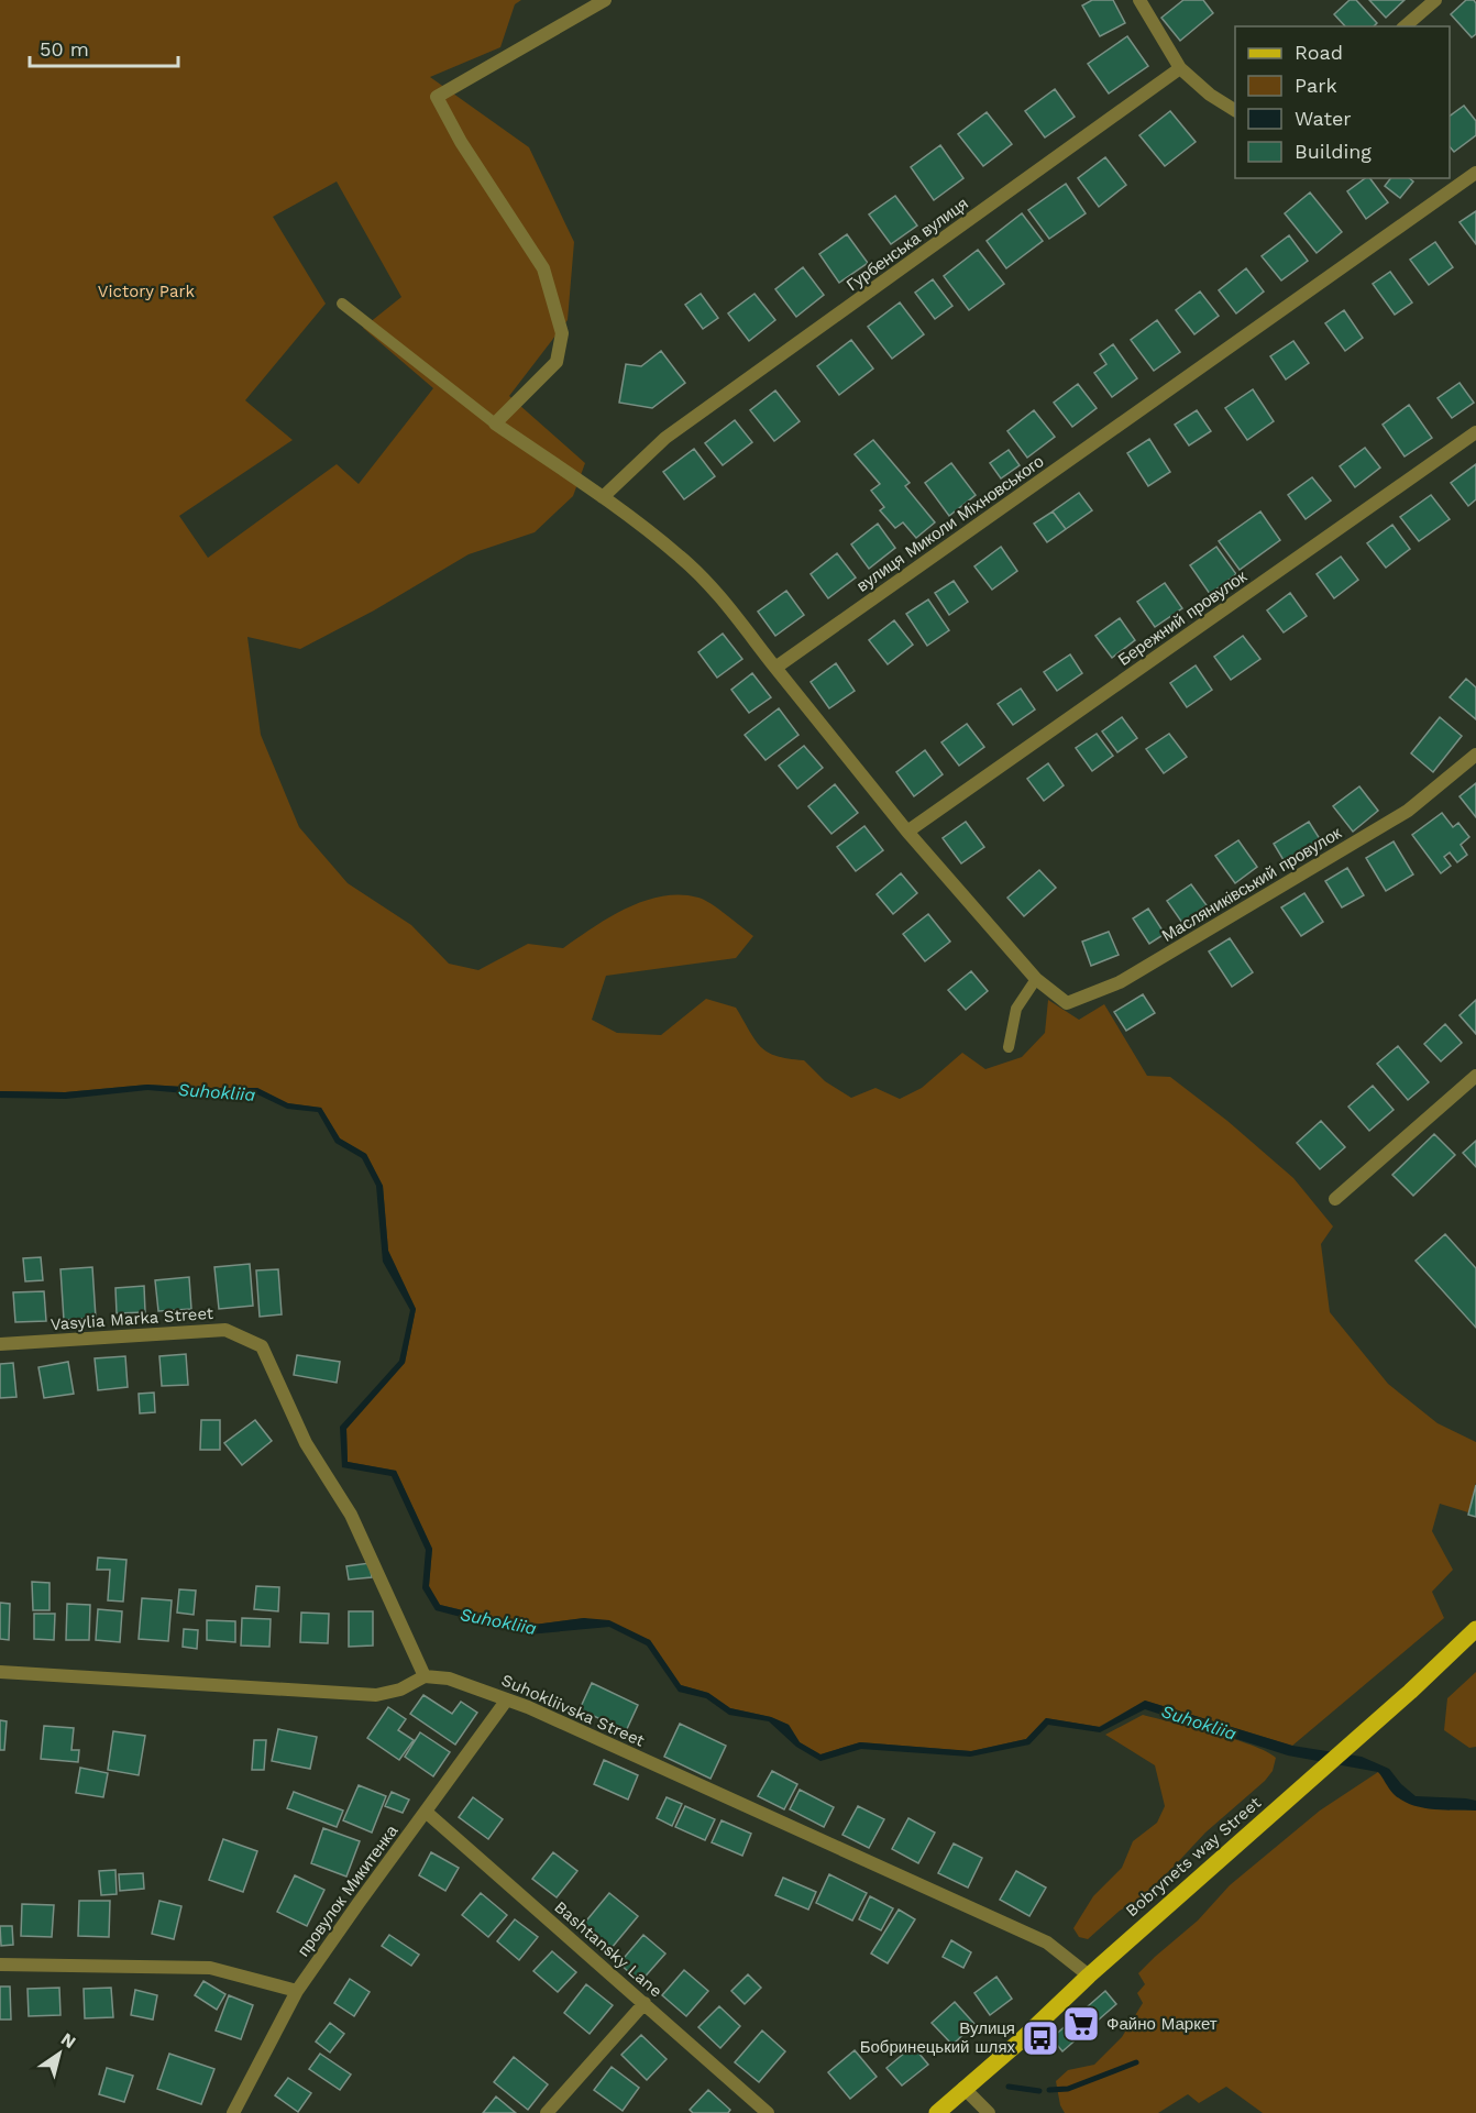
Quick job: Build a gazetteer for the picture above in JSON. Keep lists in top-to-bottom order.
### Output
{
  "streets": {
    "main road": ["Bobrynets way Street"],
    "street": [
      "Гурбенська вулиця",
      "вулиця Миколи Міхновського",
      "Бережний провулок",
      "Масляниківський провулок",
      "Vasylia Marka Street",
      "Suhokliivska Street",
      "провулок Микитенка",
      "Bashtansky Lane"
    ]
  },
  "crossings": [
    ["Vasylia Marka Street", "Suhokliivska Street"],
    ["Suhokliivska Street", "Bobrynets way Street"],
    ["Suhokliivska Street", "провулок Микитенка"],
    ["провулок Микитенка", "Bashtansky Lane"]
  ],
  "water": ["Suhokliia"],
  "parks": ["Victory Park"],
  "places": {
    "supermarket": ["Файно Маркет"],
    "bus stop": ["Вулиця Бобринецький шлях"]
  },
  "legend": [
    "Road",
    "Park",
    "Water",
    "Building"
  ],
  "scale_bar": "50 m",
  "north": "top right"
}
